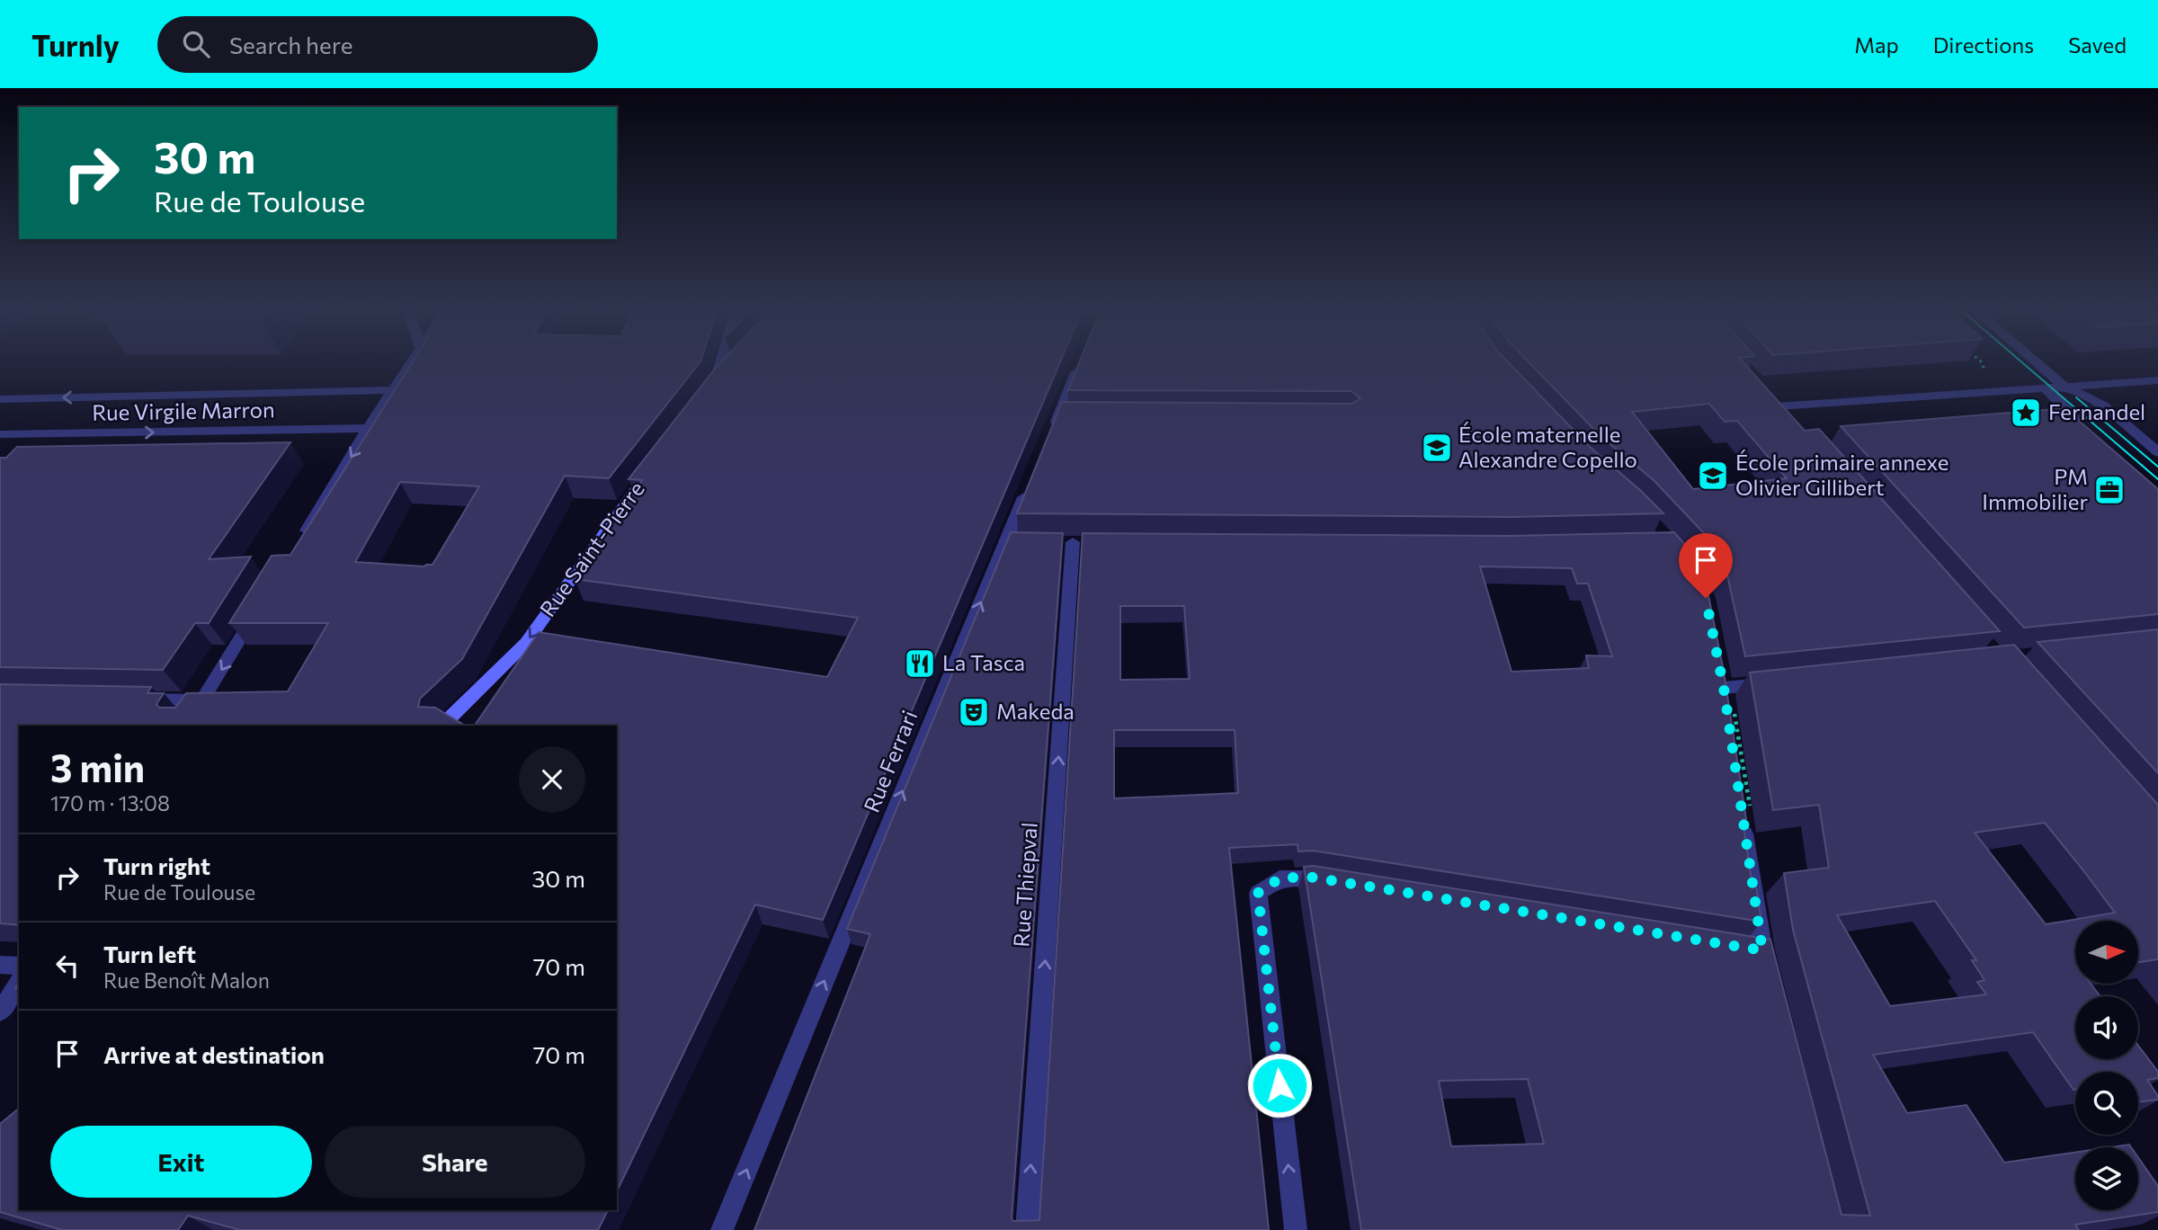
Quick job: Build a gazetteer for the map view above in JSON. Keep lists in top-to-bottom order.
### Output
{
  "streets": {
    "street": [
      "Rue Virgile Marron",
      "Rue Saint-Pierre",
      "Rue Ferrari",
      "Rue Thiepval"
    ]
  },
  "one_way": ["Rue Saint-Pierre", "Rue Ferrari", "Rue Thiepval"],
  "places": {
    "place": ["Fernandel"],
    "school or university": ["École maternelle Alexandre Copello", "École primaire annexe Olivier Gillibert"],
    "office": ["PM Immobilier"],
    "restaurant": ["La Tasca"],
    "theatre": ["Makeda"]
  },
  "north": "right",
  "page": {
    "header": "Turnly",
    "search": "Search here",
    "nav": ["Map", "Directions", "Saved"],
    "turn": ["30 m", "Rue de Toulouse"],
    "heading": ["3 min", "170 m · 13:08"],
    "list": [
      {
        "name": "Turn right",
        "note": "Rue de Toulouse",
        "value": "30 m"
      },
      {
        "name": "Turn left",
        "note": "Rue Benoît Malon",
        "value": "70 m"
      },
      {
        "name": "Arrive at destination",
        "value": "70 m"
      }
    ],
    "buttons": ["Exit", "Share"]
  }
}
